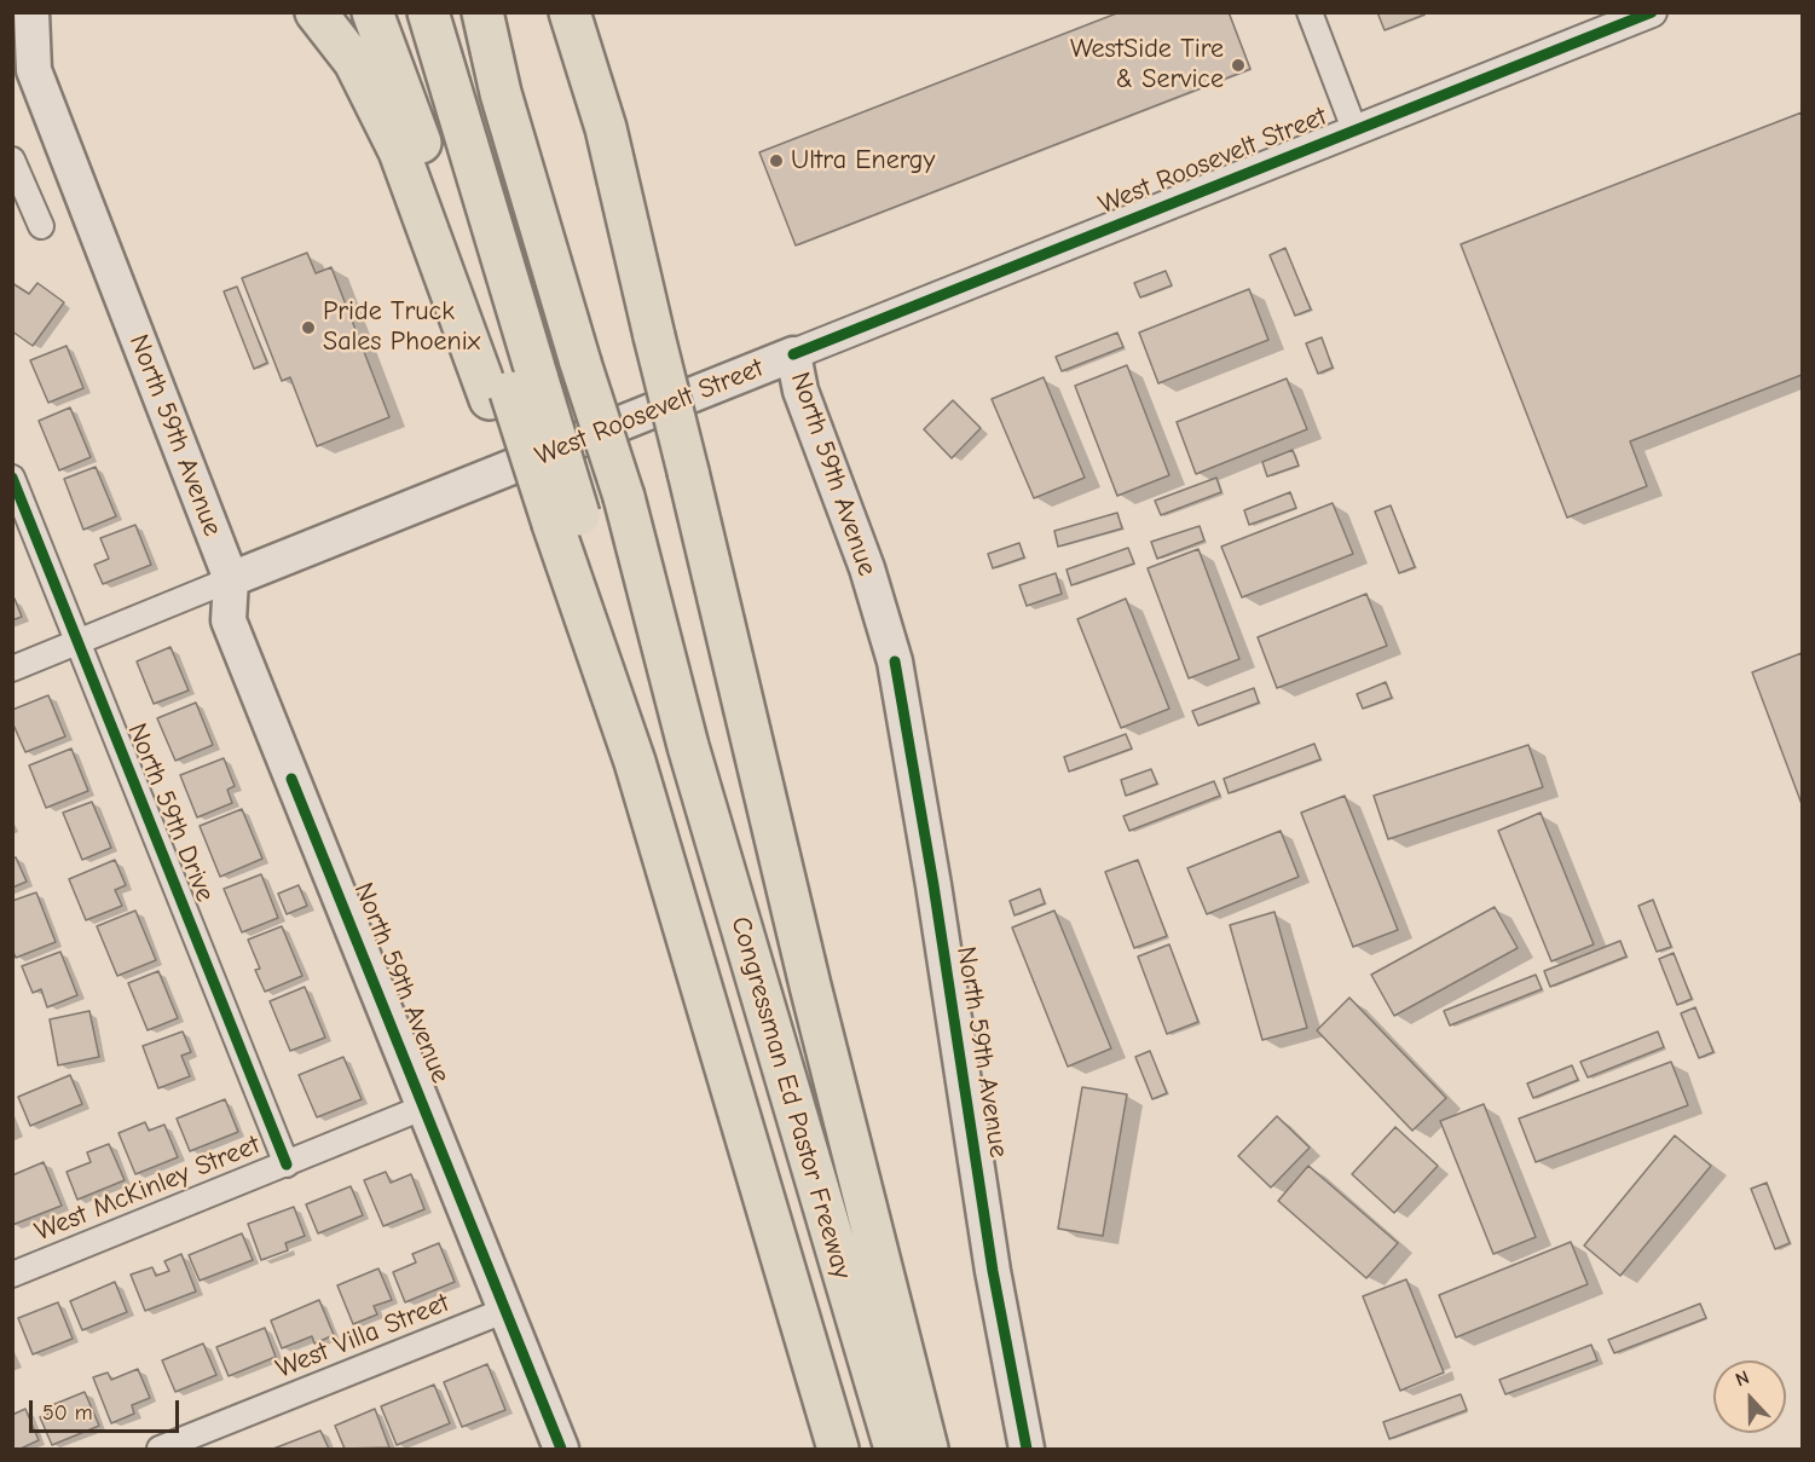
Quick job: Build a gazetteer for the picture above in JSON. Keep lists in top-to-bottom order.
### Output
{
  "streets": {
    "highway": ["Congressman Ed Pastor Freeway"],
    "main road": ["West Roosevelt Street", "North 59th Avenue"],
    "street": ["North 59th Drive", "West McKinley Street", "West Villa Street"]
  },
  "crossings": [
    ["West Roosevelt Street", "North 59th Avenue"],
    ["West Roosevelt Street", "North 59th Drive"],
    ["North 59th Avenue", "West McKinley Street"],
    ["North 59th Avenue", "West Villa Street"],
    ["North 59th Drive", "West McKinley Street"]
  ],
  "places": ["WestSide Tire & Service", "Ultra Energy", "Pride Truck Sales Phoenix"],
  "scale_bar": "50 m",
  "north": "top"
}
